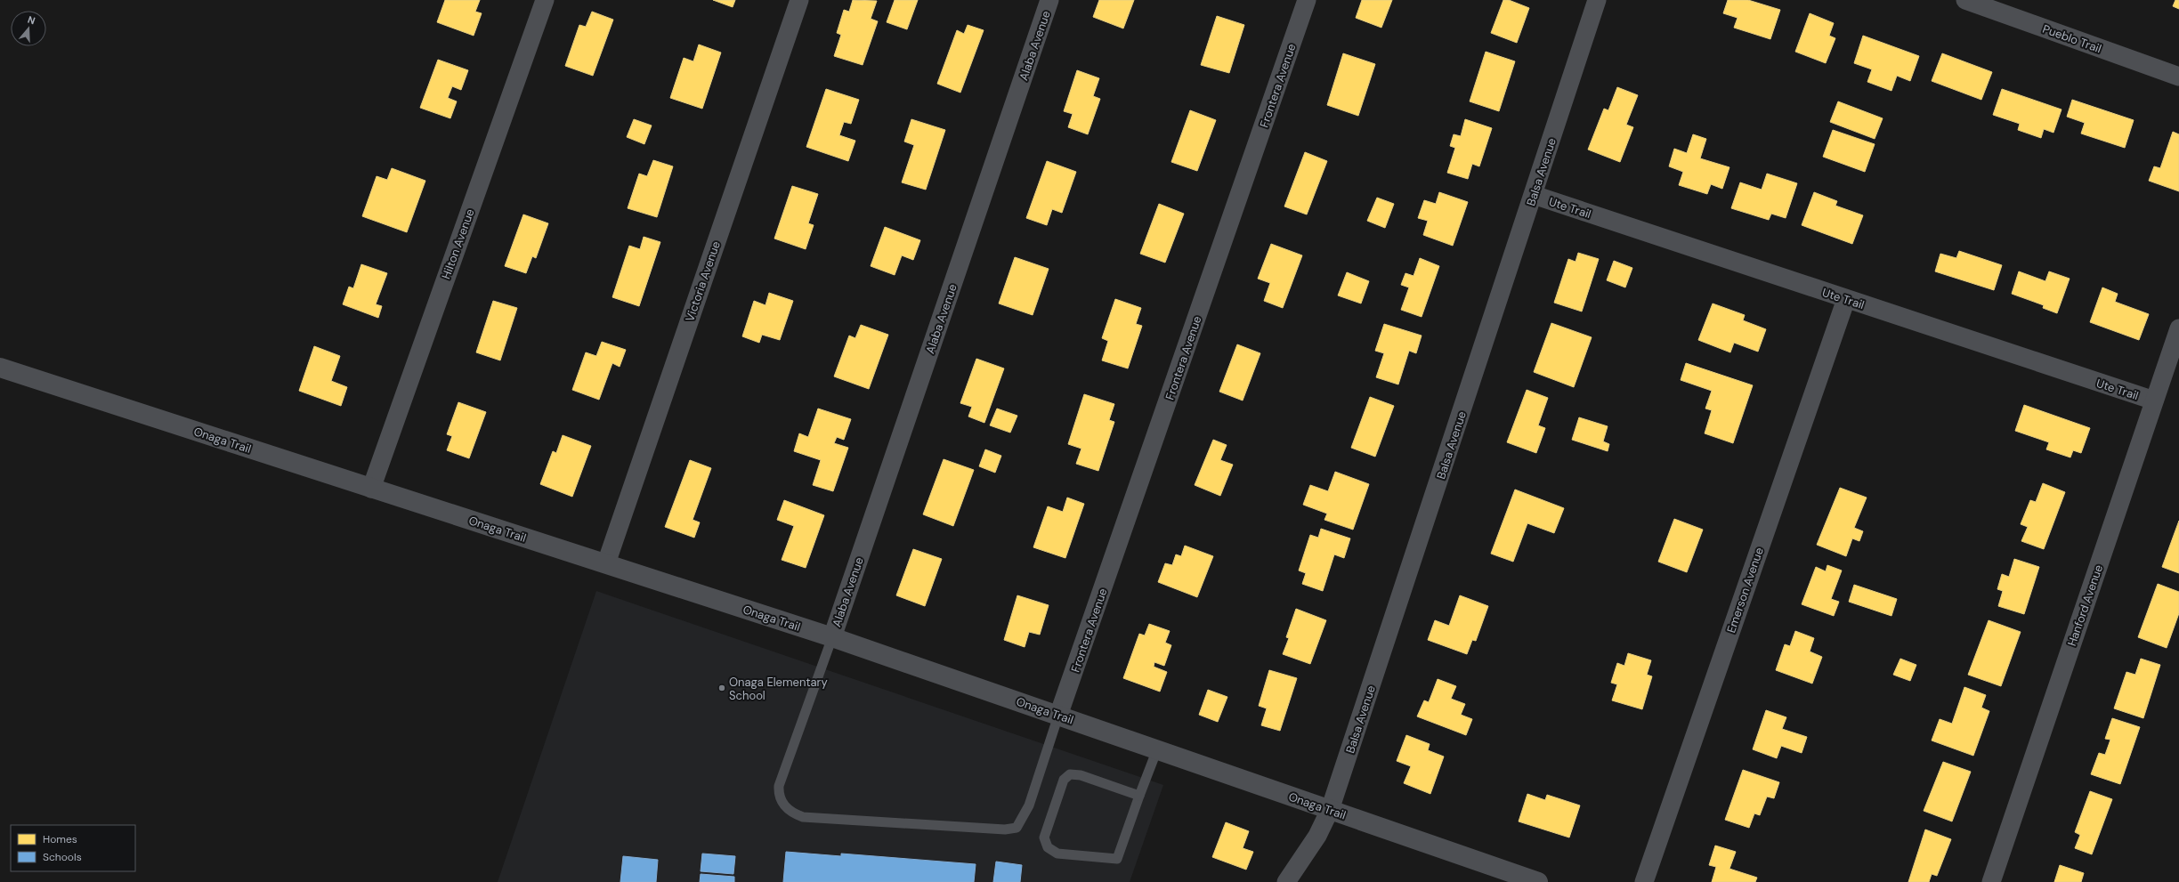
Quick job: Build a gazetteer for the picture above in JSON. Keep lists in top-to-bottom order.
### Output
{
  "streets": {
    "street": [
      "Pueblo Trail",
      "Alaba Avenue",
      "Frontera Avenue",
      "Balsa Avenue",
      "Ute Trail",
      "Hilton Avenue",
      "Victoria Avenue",
      "Onaga Trail",
      "Emerson Avenue",
      "Hanford Avenue"
    ]
  },
  "crossings": [
    ["Alaba Avenue", "Onaga Trail"],
    ["Frontera Avenue", "Onaga Trail"],
    ["Balsa Avenue", "Ute Trail"],
    ["Balsa Avenue", "Onaga Trail"],
    ["Ute Trail", "Emerson Avenue"],
    ["Ute Trail", "Hanford Avenue"],
    ["Hilton Avenue", "Onaga Trail"],
    ["Victoria Avenue", "Onaga Trail"]
  ],
  "places": ["Onaga Elementary School"],
  "legend": ["Homes", "Schools"],
  "north": "top"
}
